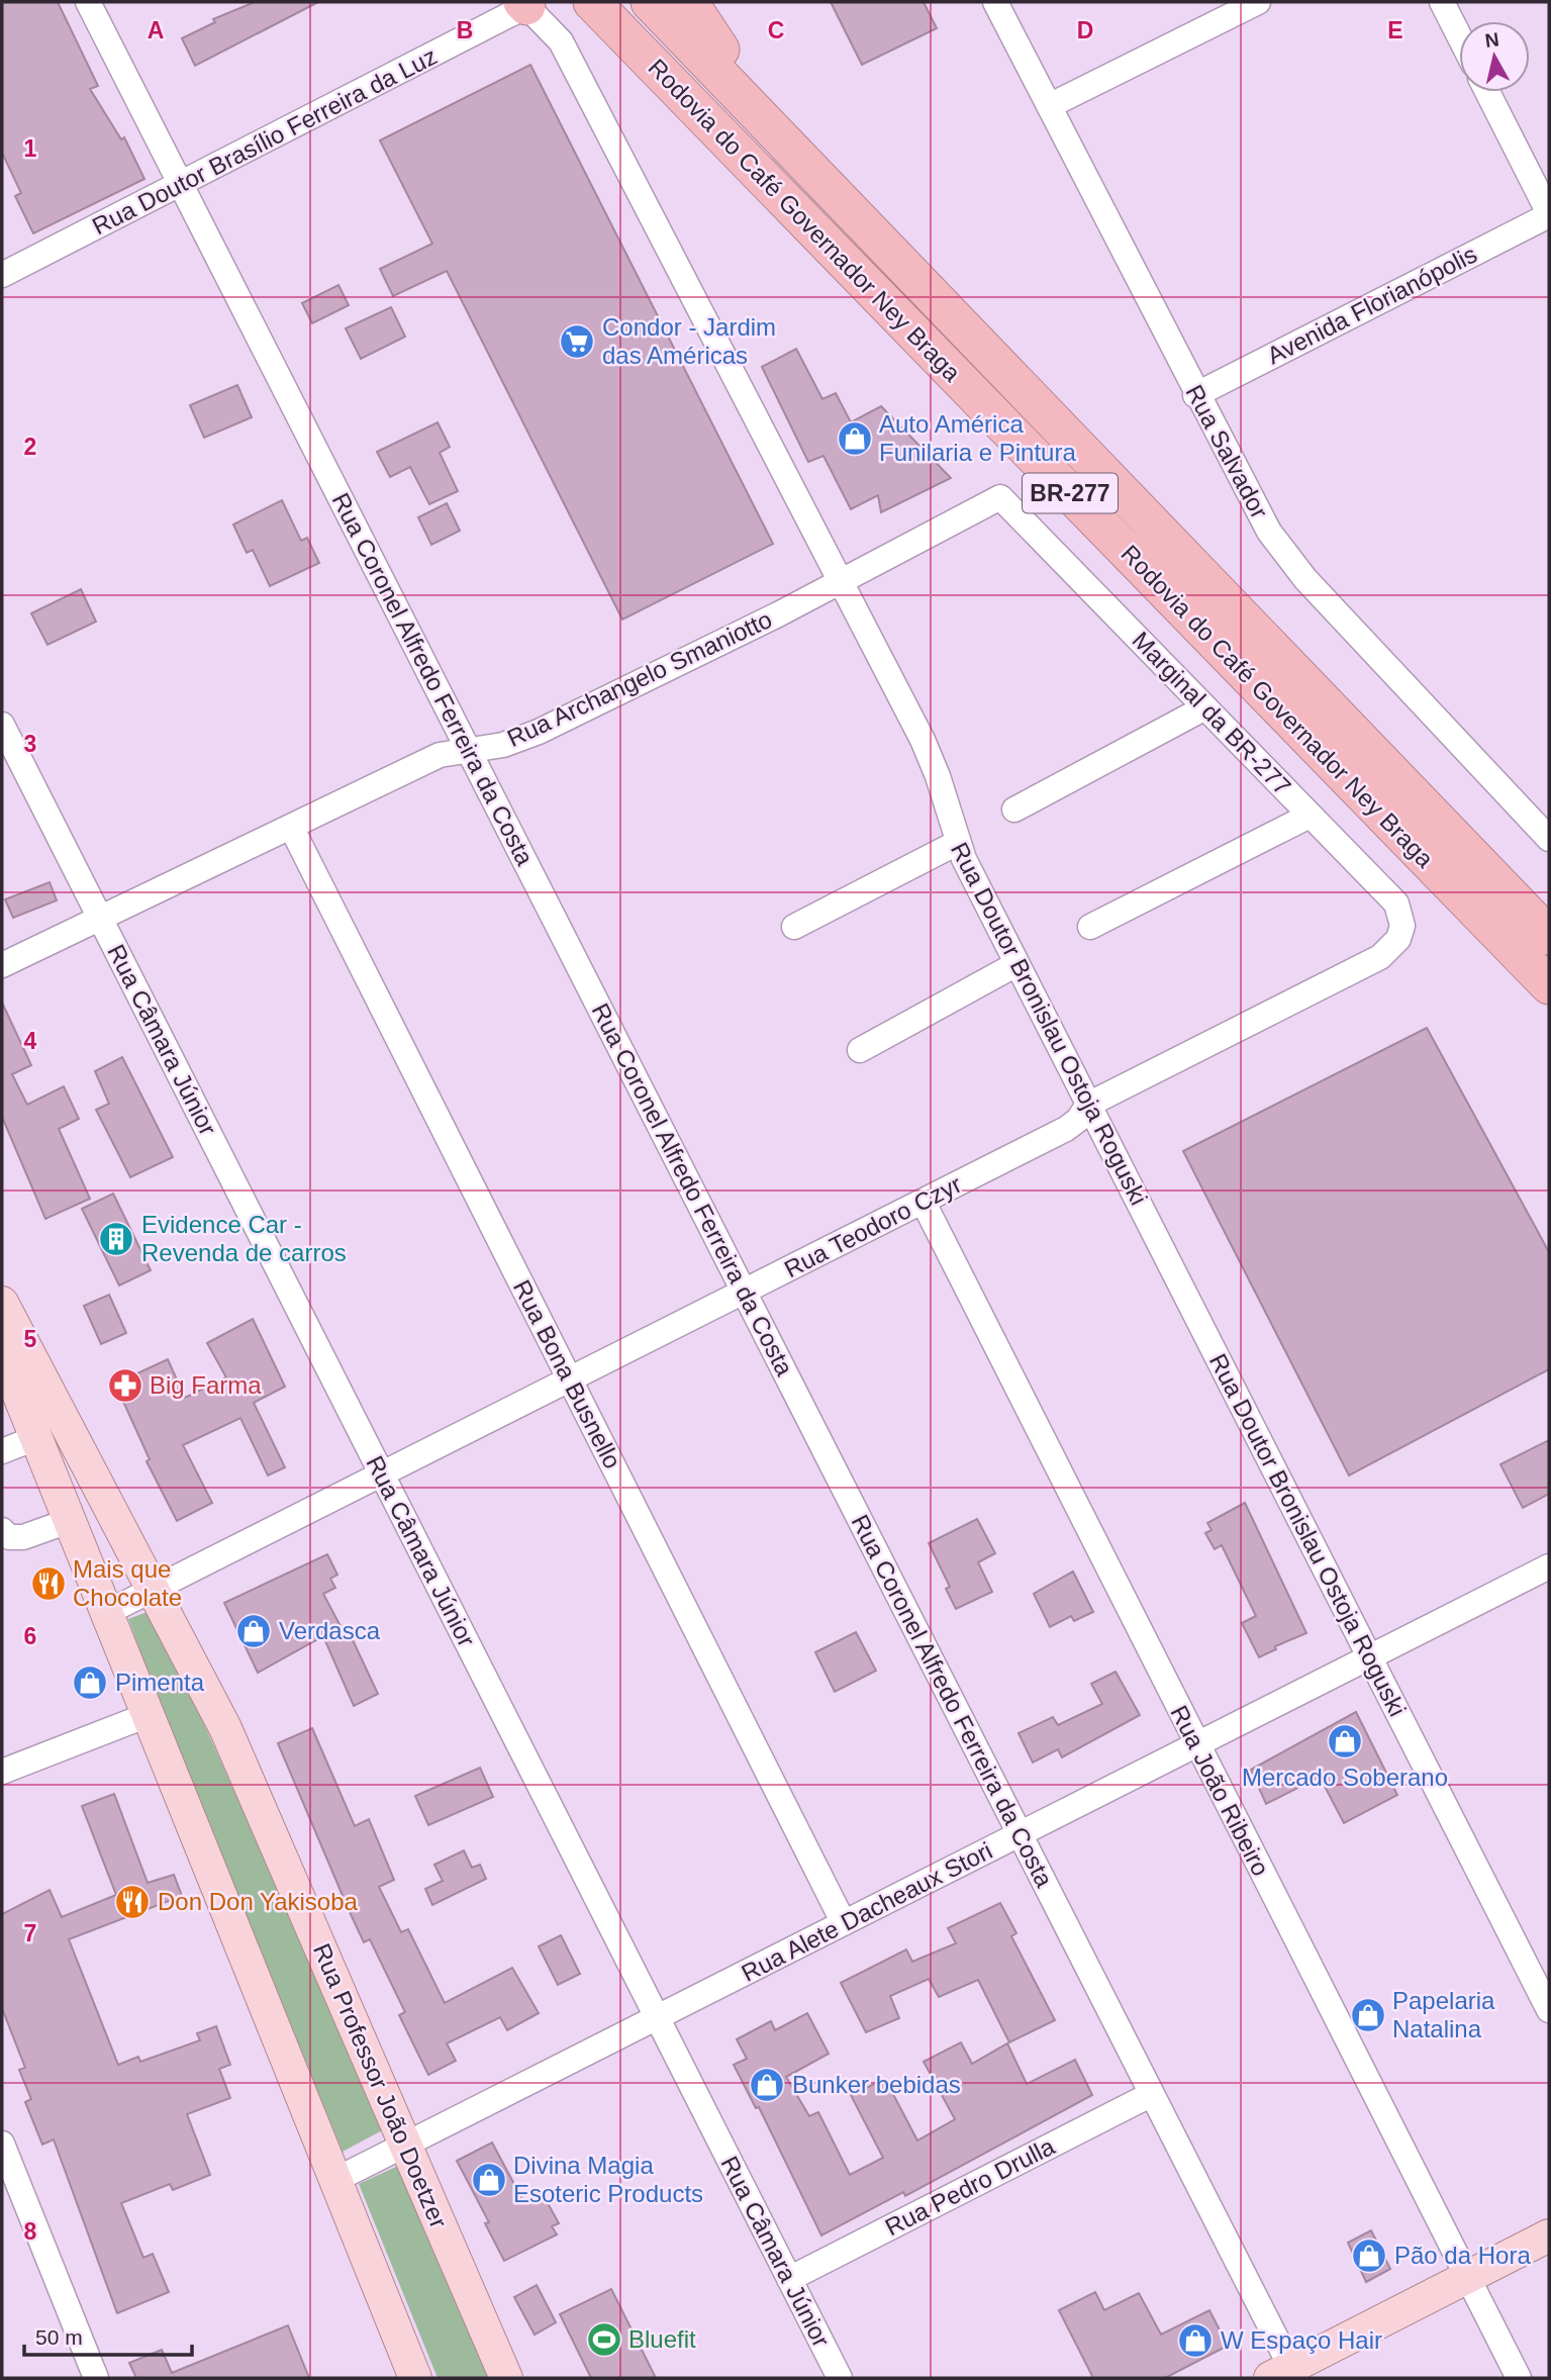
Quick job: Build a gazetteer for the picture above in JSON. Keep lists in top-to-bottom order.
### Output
{
  "streets": {
    "highway": ["Rodovia do Café Governador Ney Braga", "BR-277"],
    "main road": ["Rua Professor João Doetzer"],
    "street": [
      "Rua Doutor Brasílio Ferreira da Luz",
      "Avenida Florianópolis",
      "Rua Salvador",
      "Rua Coronel Alfredo Ferreira da Costa",
      "Rua Archangelo Smaniotto",
      "Marginal da BR-277",
      "Rua Doutor Bronislau Ostoja Roguski",
      "Rua Câmara Júnior",
      "Rua Teodoro Czyr",
      "Rua Bona Busnello",
      "Rua João Ribeiro",
      "Rua Alete Dacheaux Stori",
      "Rua Pedro Drulla"
    ]
  },
  "crossings": [
    ["Rua Doutor Brasílio Ferreira da Luz", "Rua Coronel Alfredo Ferreira da Costa"],
    ["Rua Doutor Brasílio Ferreira da Luz", "Rua Doutor Bronislau Ostoja Roguski"],
    ["Avenida Florianópolis", "Rua Salvador"],
    ["Rua Coronel Alfredo Ferreira da Costa", "Rua Archangelo Smaniotto"],
    ["Rua Coronel Alfredo Ferreira da Costa", "Rua Teodoro Czyr"],
    ["Rua Coronel Alfredo Ferreira da Costa", "Rua Alete Dacheaux Stori"],
    ["Rua Coronel Alfredo Ferreira da Costa", "Rua Pedro Drulla"],
    ["Rua Archangelo Smaniotto", "Marginal da BR-277"],
    ["Rua Archangelo Smaniotto", "Rua Doutor Bronislau Ostoja Roguski"],
    ["Rua Archangelo Smaniotto", "Rua Câmara Júnior"],
    ["Rua Archangelo Smaniotto", "Rua Bona Busnello"],
    ["Marginal da BR-277", "Rua Teodoro Czyr"],
    ["Rua Doutor Bronislau Ostoja Roguski", "Rua Teodoro Czyr"],
    ["Rua Doutor Bronislau Ostoja Roguski", "Rua Alete Dacheaux Stori"],
    ["Rua Câmara Júnior", "Rua Teodoro Czyr"],
    ["Rua Câmara Júnior", "Rua Alete Dacheaux Stori"],
    ["Rua Câmara Júnior", "Rua Pedro Drulla"],
    ["Rua Teodoro Czyr", "Rua Bona Busnello"],
    ["Rua Teodoro Czyr", "Rua João Ribeiro"],
    ["Rua Teodoro Czyr", "Rua Professor João Doetzer"],
    ["Rua Bona Busnello", "Rua Alete Dacheaux Stori"],
    ["Rua João Ribeiro", "Rua Alete Dacheaux Stori"],
    ["Rua Alete Dacheaux Stori", "Rua Professor João Doetzer"]
  ],
  "places": {
    "supermarket": ["Condor - Jardim das Américas"],
    "shop": [
      "Auto América Funilaria e Pintura",
      "Verdasca",
      "Pimenta",
      "Mercado Soberano",
      "Papelaria Natalina",
      "Bunker bebidas",
      "Divina Magia Esoteric Products",
      "Pão da Hora",
      "W Espaço Hair"
    ],
    "building": ["Evidence Car - Revenda de carros"],
    "pharmacy": ["Big Farma"],
    "restaurant": ["Mais que Chocolate", "Don Don Yakisoba"],
    "sports": ["Bluefit"]
  },
  "scale_bar": "50 m",
  "north": "top",
  "grid": {
    "columns": [
      "A",
      "B",
      "C",
      "D",
      "E"
    ],
    "rows": [
      "1",
      "2",
      "3",
      "4",
      "5",
      "6",
      "7",
      "8"
    ]
  }
}
